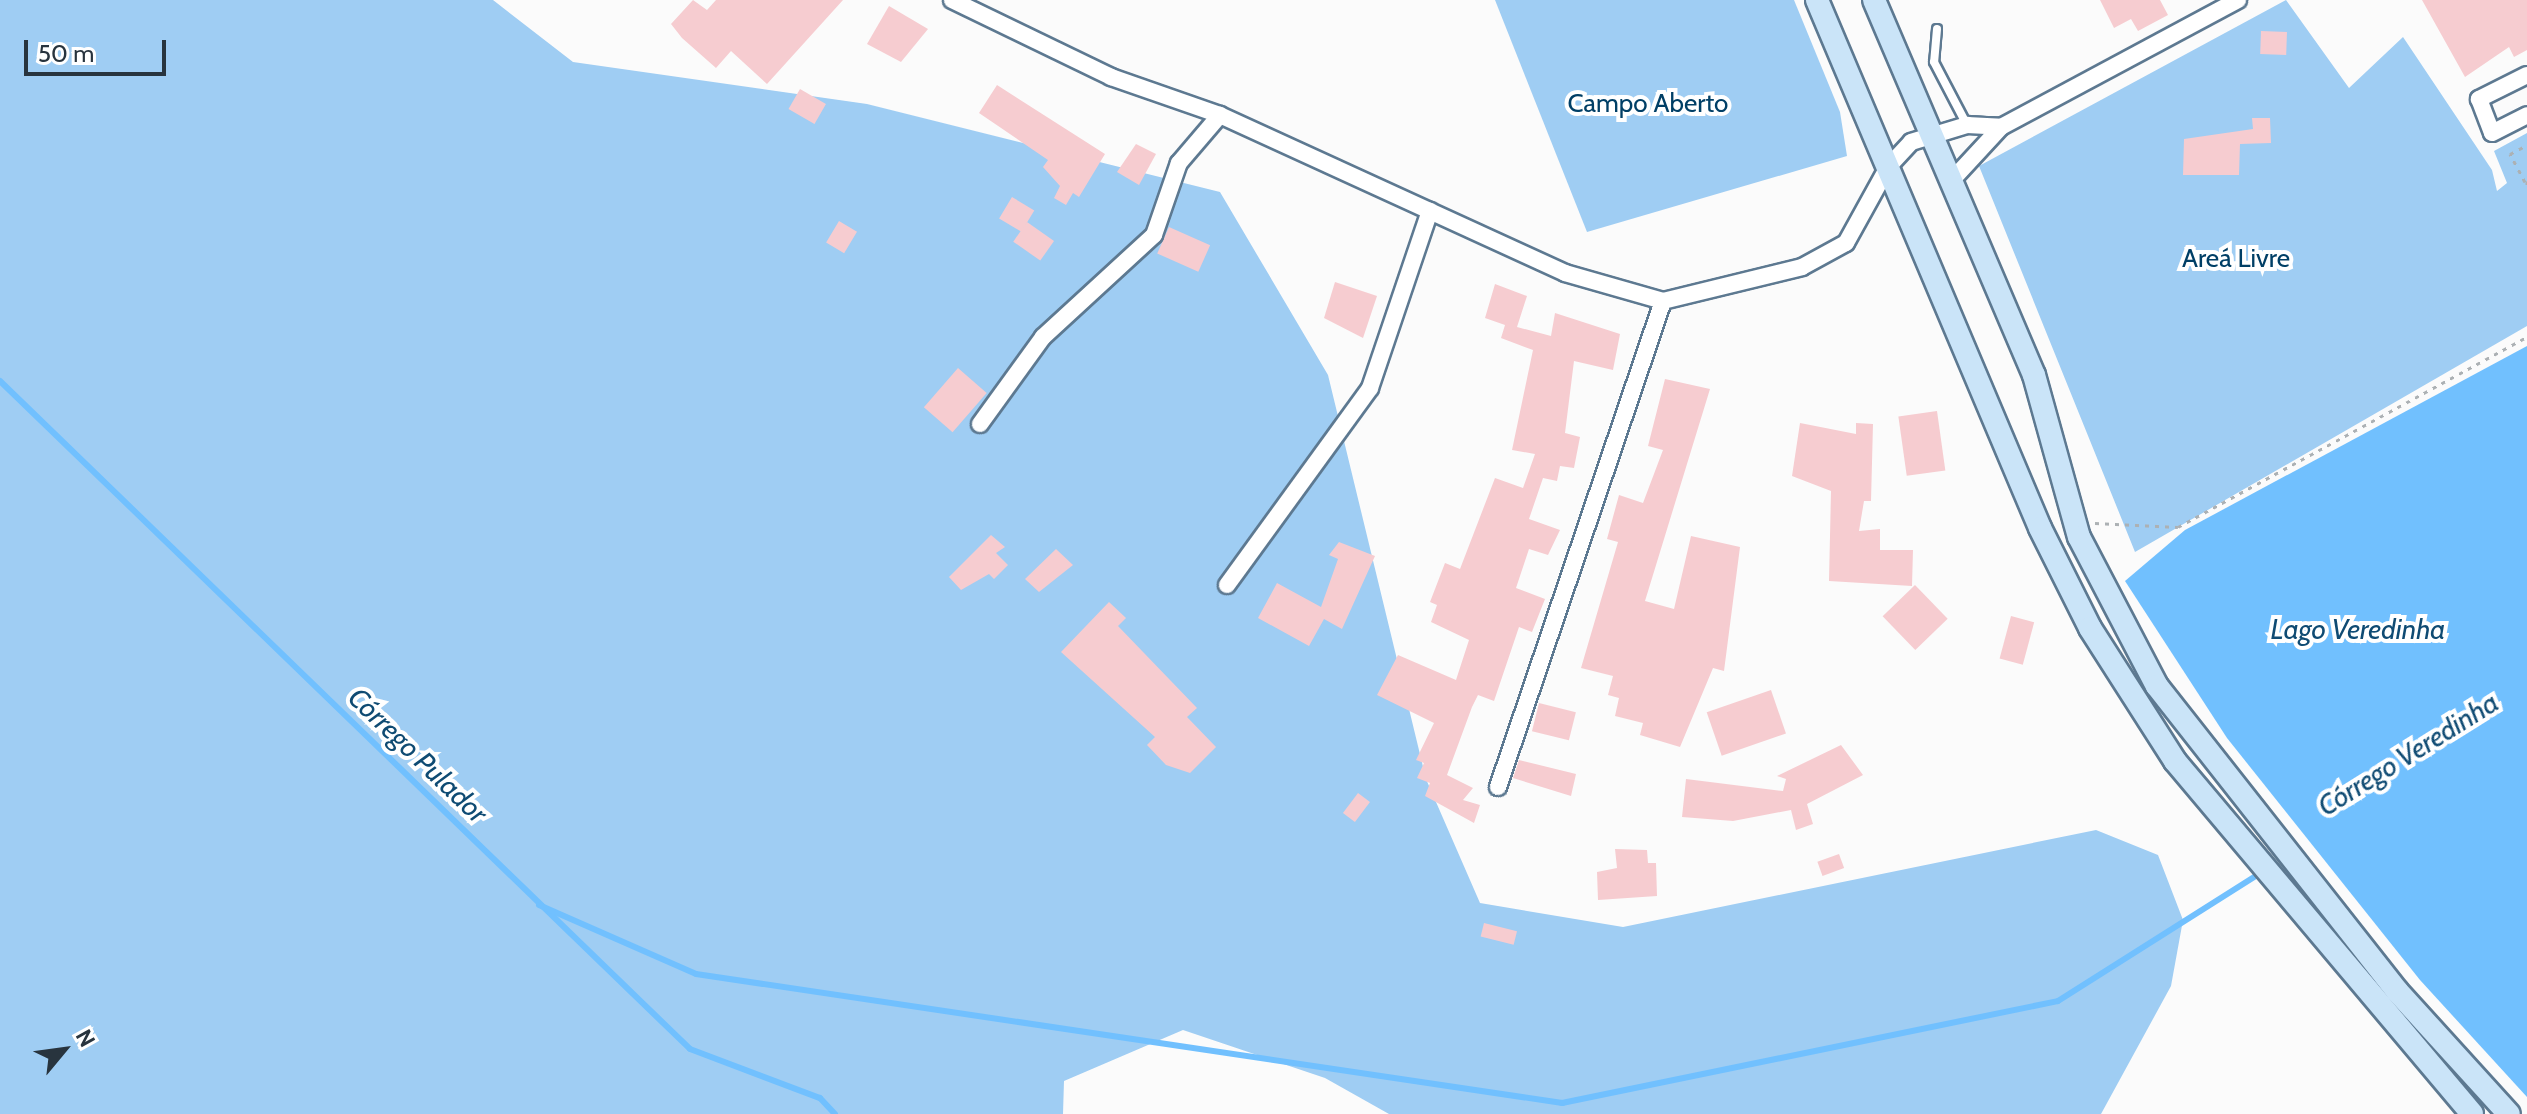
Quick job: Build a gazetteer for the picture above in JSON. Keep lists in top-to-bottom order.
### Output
{
  "water": ["Lago Veredinha", "Córrego Veredinha", "Córrego Pulador"],
  "parks": ["Campo Aberto", "Areá Livre"],
  "scale_bar": "50 m",
  "north": "top right"
}
